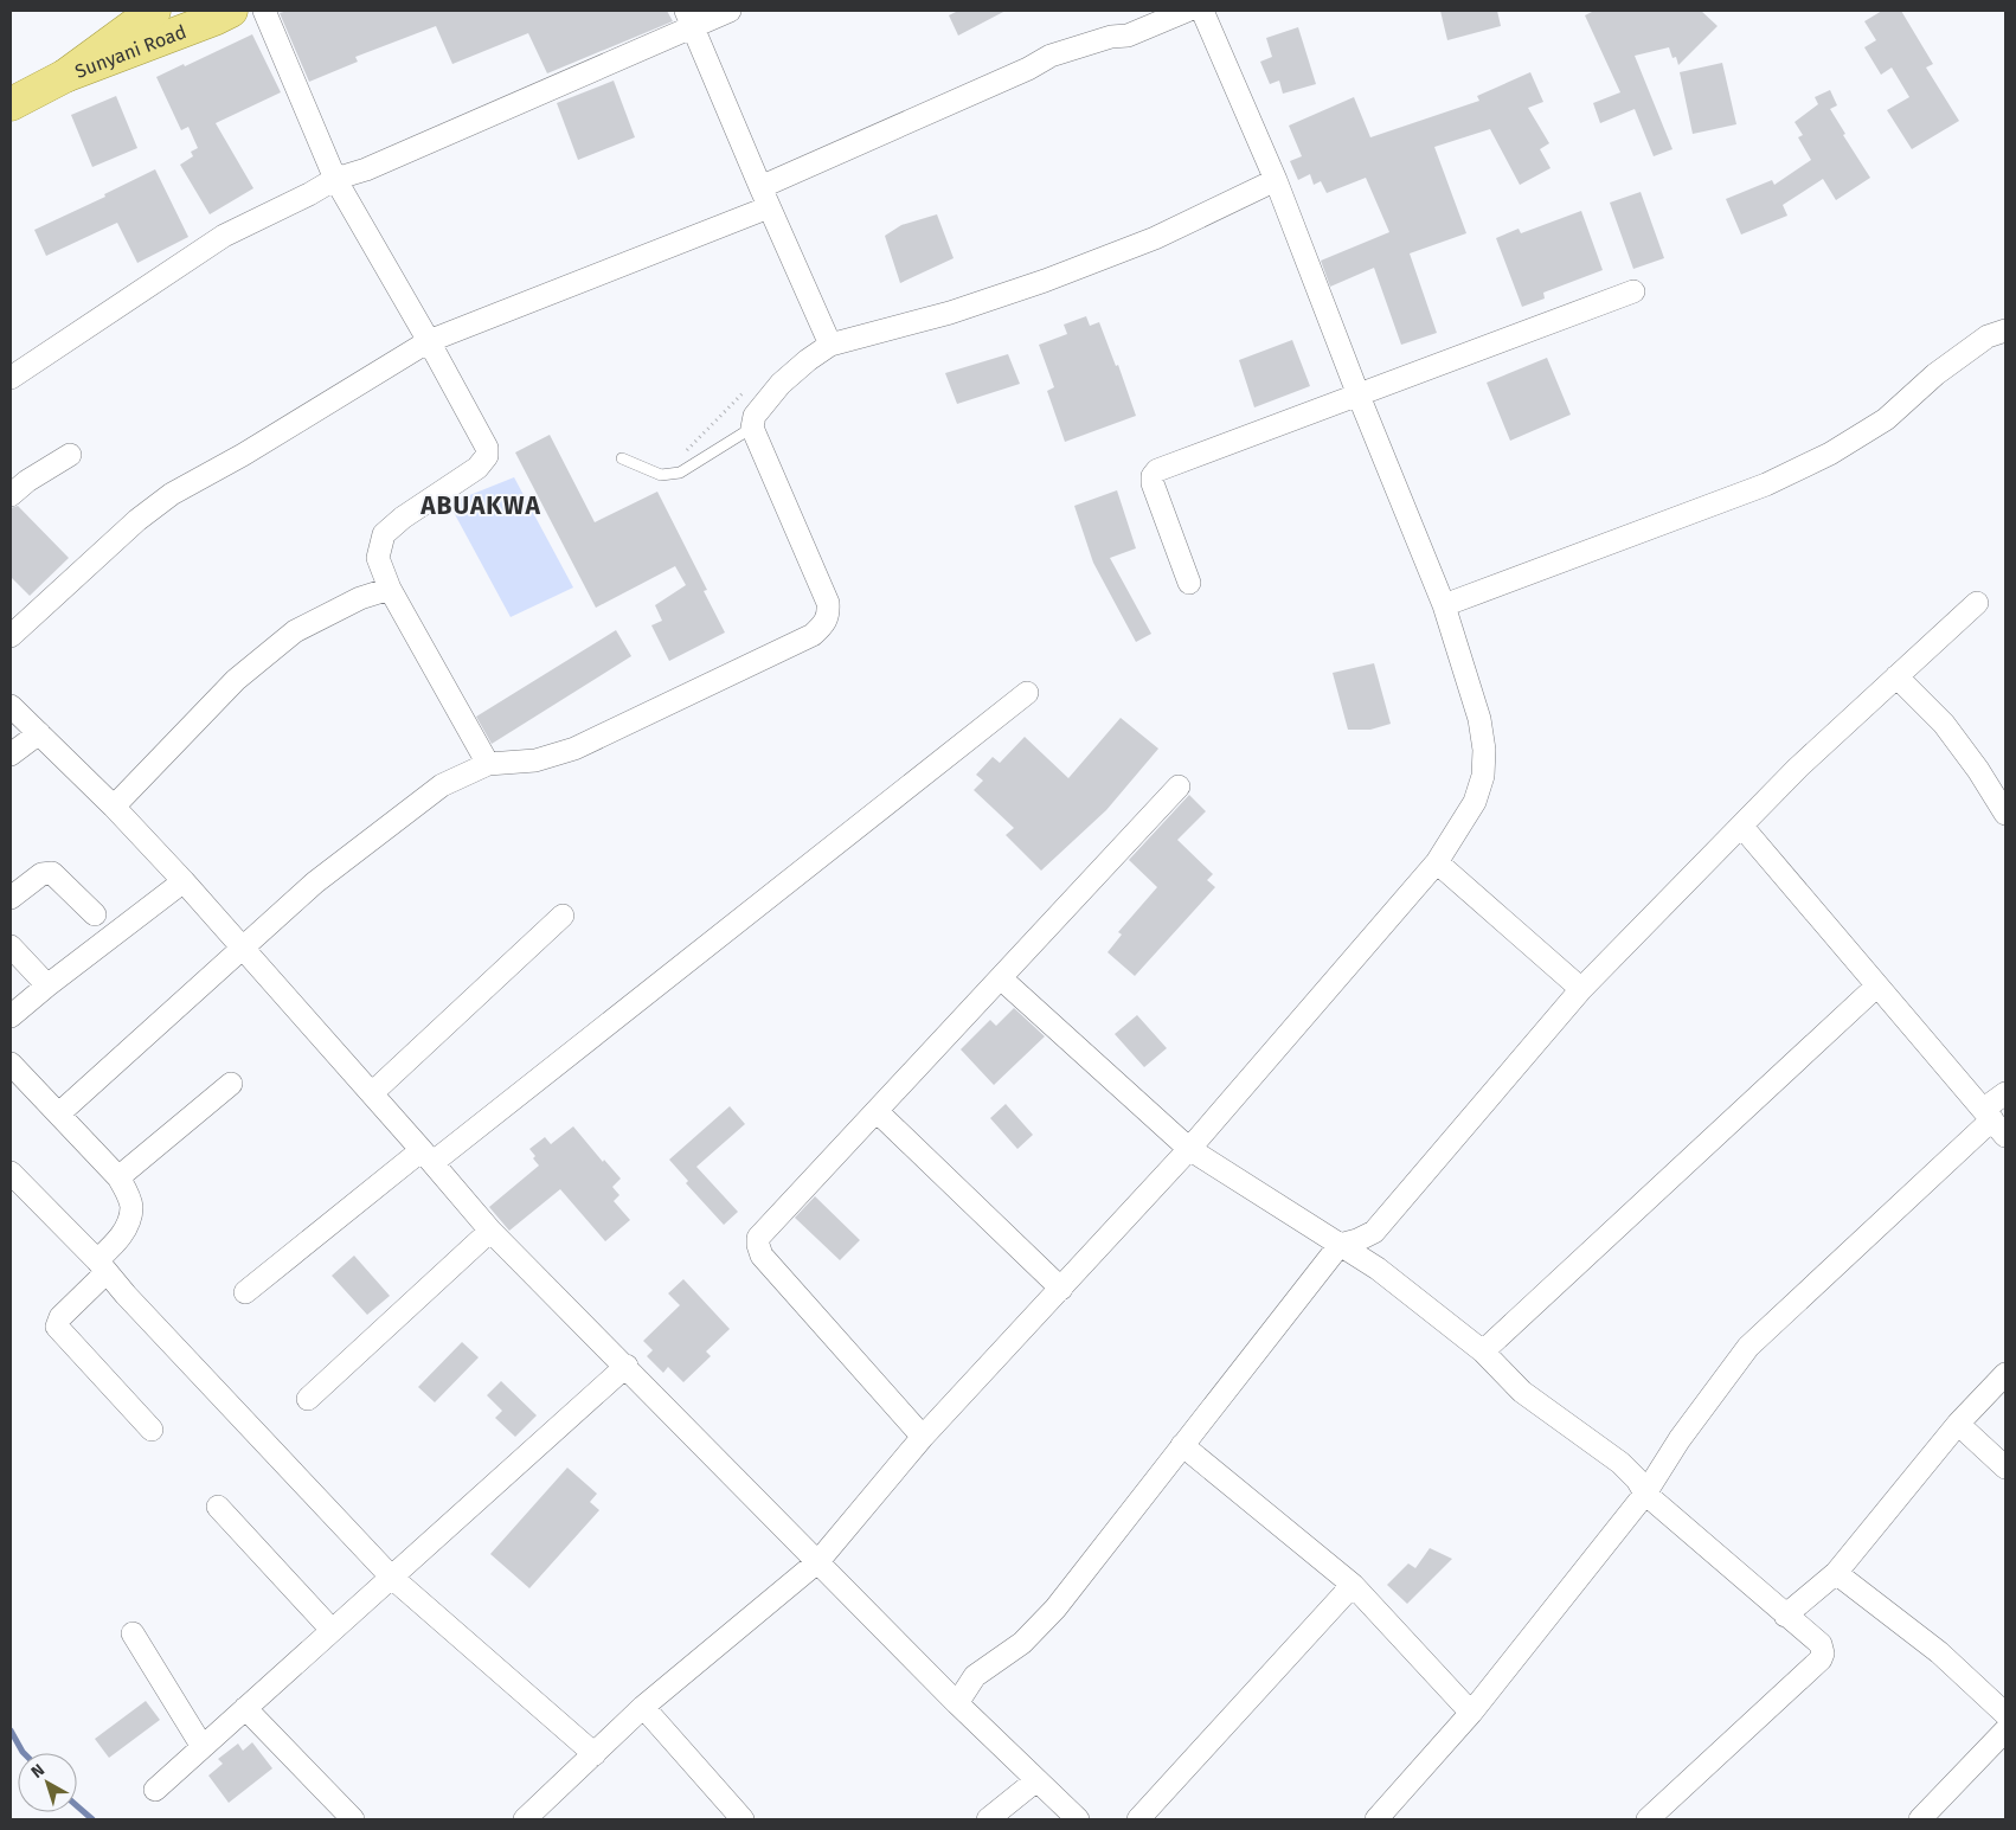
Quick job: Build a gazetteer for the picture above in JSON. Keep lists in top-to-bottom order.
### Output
{
  "streets": {
    "main road": ["Sunyani Road"]
  },
  "districts": ["ABUAKWA"],
  "north": "top left"
}
